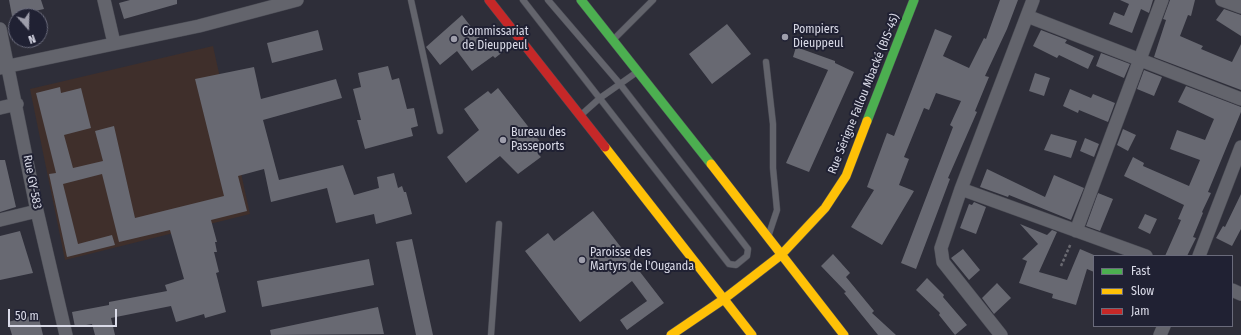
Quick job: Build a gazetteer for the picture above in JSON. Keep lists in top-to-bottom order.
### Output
{
  "streets": {
    "street": ["Rue Sérigne Fallou Mbacké (BIS-45)", "Rue GY-583"]
  },
  "places": [
    "Pompiers Dieuppeul",
    "Commissariat de Dieuppeul",
    "Bureau des Passeports",
    "Paroisse des Martyrs de l'Ouganda"
  ],
  "legend": ["Fast", "Slow", "Jam"],
  "scale_bar": "50 m",
  "north": "bottom"
}
